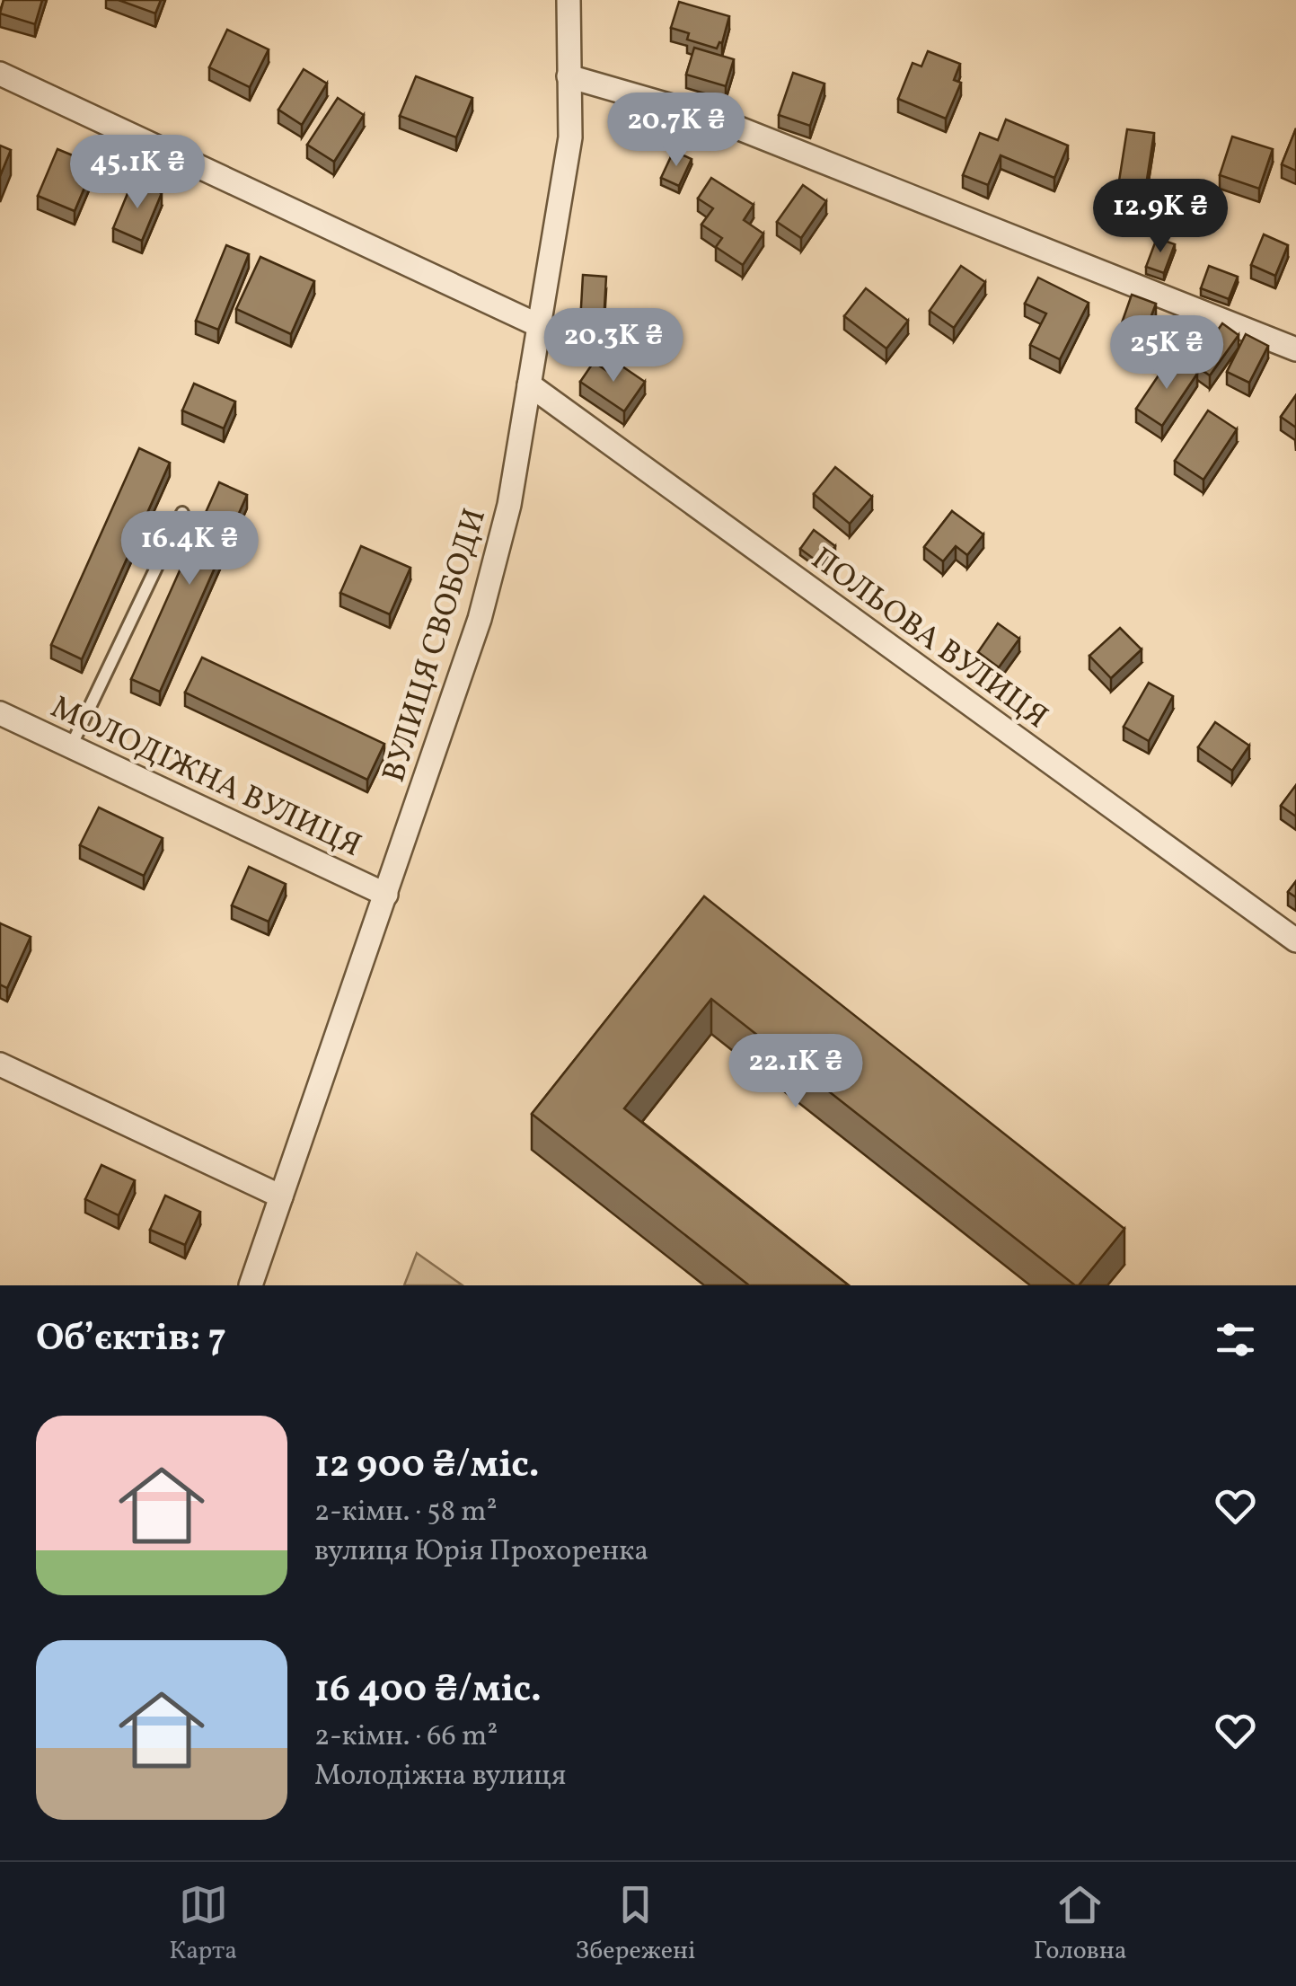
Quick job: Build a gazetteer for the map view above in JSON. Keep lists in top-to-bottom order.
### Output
{
  "streets": {
    "street": ["ПОЛЬОВА ВУЛИЦЯ", "ВУЛИЦЯ СВОБОДИ", "МОЛОДІЖНА ВУЛИЦЯ"]
  },
  "crossings": [
    ["ПОЛЬОВА ВУЛИЦЯ", "ВУЛИЦЯ СВОБОДИ"],
    ["ВУЛИЦЯ СВОБОДИ", "МОЛОДІЖНА ВУЛИЦЯ"]
  ],
  "page": {
    "price": [
      "20.7K ₴",
      "45.1K ₴",
      "12.9K ₴",
      "20.3K ₴",
      "25K ₴",
      "16.4K ₴",
      "22.1K ₴"
    ],
    "heading": "Об’єктів: 7",
    "list": [
      {
        "name": "12 900 ₴/міс.",
        "note": "2-кімн. · 58 m² · вулиця Юрія Прохоренка"
      },
      {
        "name": "16 400 ₴/міс.",
        "note": "2-кімн. · 66 m² · Молодіжна вулиця"
      }
    ],
    "tabs": ["Карта", "Збережені", "Головна"]
  }
}
